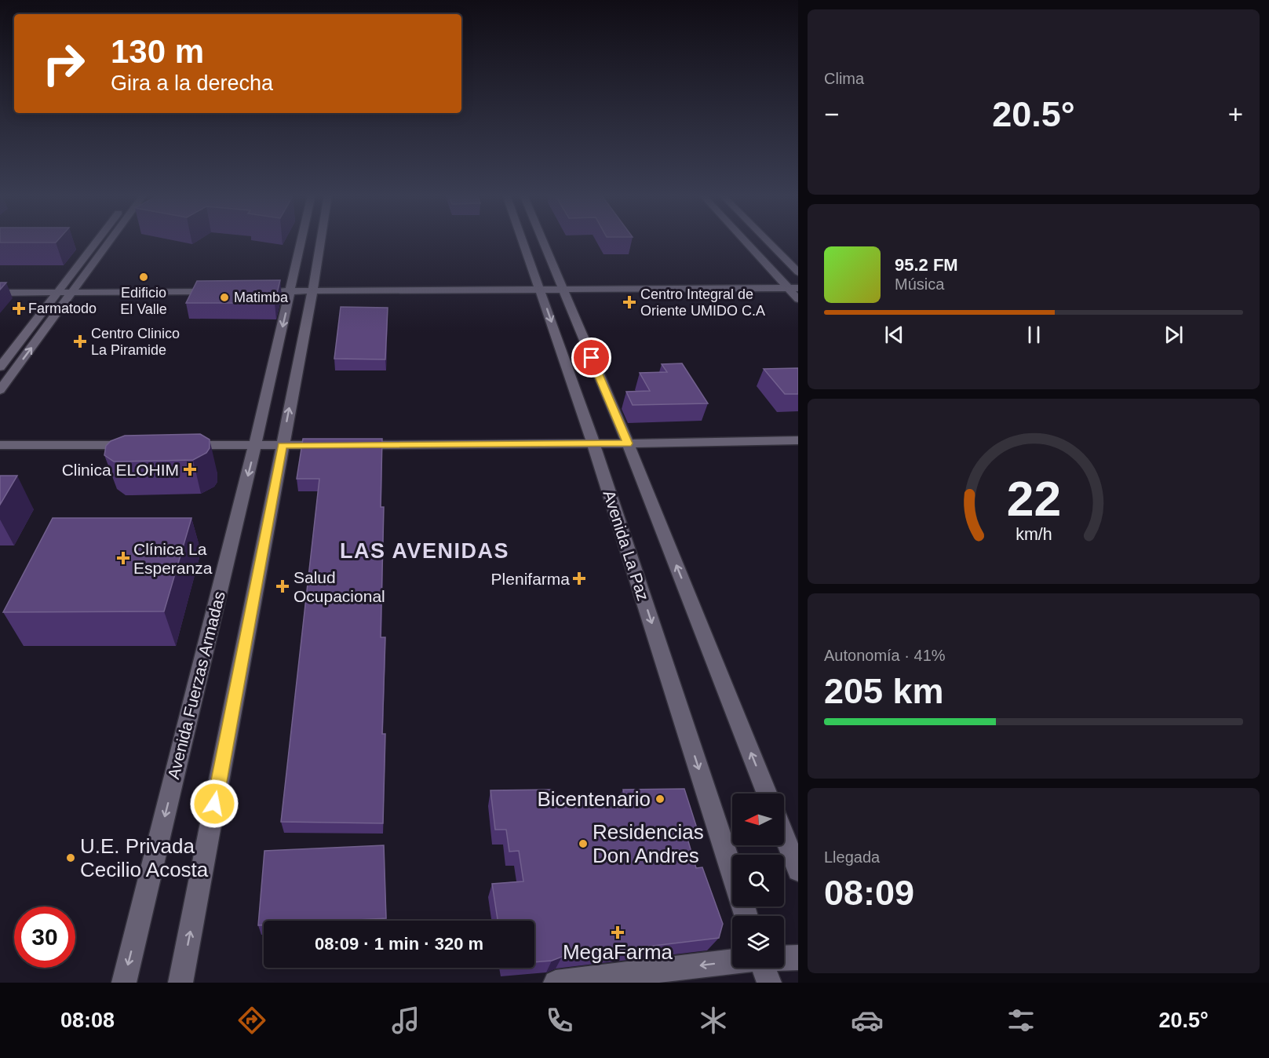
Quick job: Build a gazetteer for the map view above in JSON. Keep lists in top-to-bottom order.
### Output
{
  "streets": {
    "street": ["Avenida La Paz", "Avenida Fuerzas Armadas"]
  },
  "districts": ["LAS AVENIDAS"],
  "places": {
    "other": [
      "Edificio El Valle",
      "Matimba",
      "Bicentenario",
      "Residencias Don Andres",
      "U.E. Privada Cecilio Acosta"
    ],
    "health": [
      "Centro Integral de Oriente UMIDO C.A",
      "Farmatodo",
      "Centro Clinico La Piramide",
      "Clinica ELOHIM",
      "Clínica La Esperanza",
      "Plenifarma",
      "Salud Ocupacional",
      "MegaFarma"
    ]
  },
  "north": "left",
  "page": {
    "tile": [
      "Clima",
      ["Autonomía · 41%", "205 km"],
      ["Llegada", "08:09"]
    ],
    "turn": ["130 m", "Gira a la derecha"],
    "heat": ["−", "20.5°", "+"],
    "song": ["95.2 FM", "Música"],
    "limit": "30",
    "trip": "08:09 · 1 min · 320 m",
    "tabs": ["08:08", "20.5°"],
    "gauge": ["22", "km/h"]
  }
}
